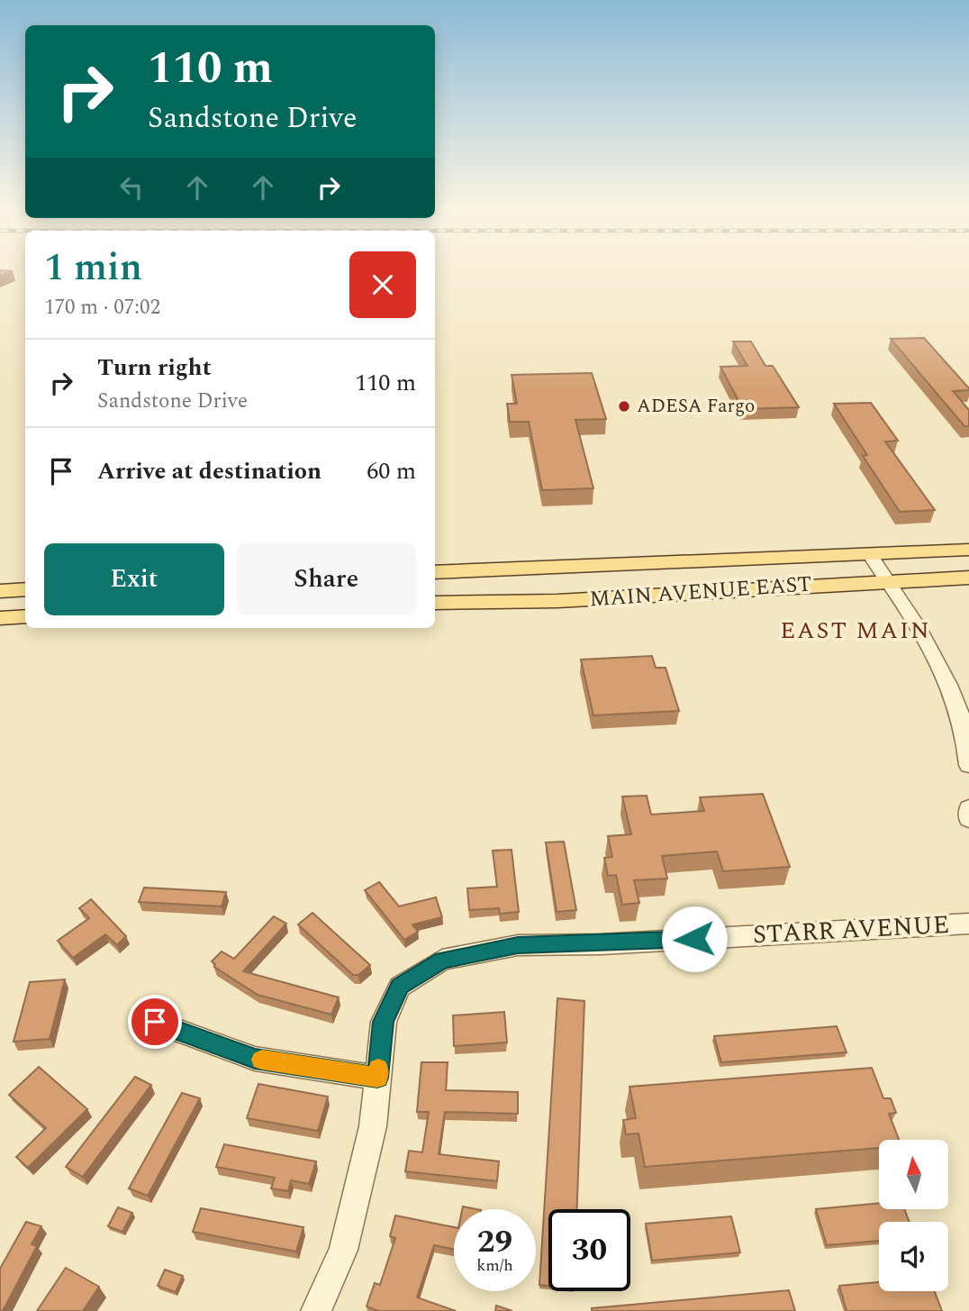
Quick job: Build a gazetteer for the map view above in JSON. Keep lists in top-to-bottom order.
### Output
{
  "streets": {
    "main road": ["MAIN AVENUE EAST"],
    "street": ["STARR AVENUE"]
  },
  "districts": ["EAST MAIN"],
  "places": ["ADESA Fargo"],
  "north": "top",
  "page": {
    "turn": ["110 m", "Sandstone Drive"],
    "heading": ["1 min", "170 m · 07:02"],
    "list": [
      {
        "name": "Turn right",
        "note": "Sandstone Drive",
        "value": "110 m"
      },
      {
        "name": "Arrive at destination",
        "value": "60 m"
      }
    ],
    "buttons": ["Exit", "Share"],
    "speed": "29 km/h",
    "limit": "30"
  }
}
